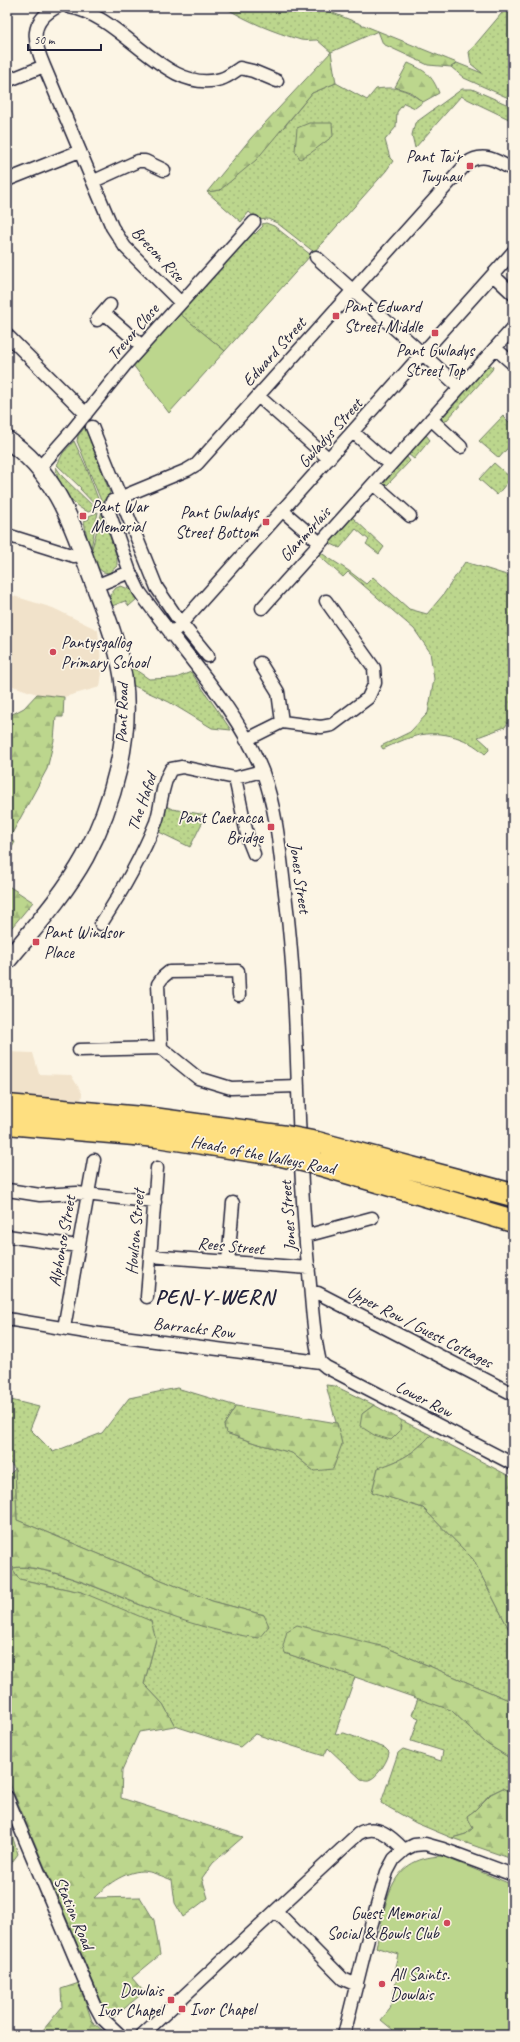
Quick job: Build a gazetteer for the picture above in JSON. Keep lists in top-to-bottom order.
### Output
{
  "streets": {
    "highway": ["Heads of the Valleys Road"],
    "street": [
      "Brecon Rise",
      "Trevor Close",
      "Edward Street",
      "Gwladys Street",
      "Glanmorlais",
      "Pant Road",
      "The Hafod",
      "Jones Street",
      "Houlson Street",
      "Alphonso Street",
      "Rees Street",
      "Upper Row / Guest Cottages",
      "Barracks Row",
      "Lower Row",
      "Station Road"
    ]
  },
  "crossings": [
    ["Brecon Rise", "Trevor Close"],
    ["Trevor Close", "Pant Road"],
    ["Edward Street", "Jones Street"],
    ["Gwladys Street", "Jones Street"],
    ["The Hafod", "Jones Street"],
    ["Jones Street", "Rees Street"],
    ["Jones Street", "Upper Row / Guest Cottages"],
    ["Jones Street", "Barracks Row"],
    ["Jones Street", "Lower Row"],
    ["Houlson Street", "Rees Street"],
    ["Alphonso Street", "Barracks Row"],
    ["Barracks Row", "Lower Row"]
  ],
  "districts": ["PEN-Y-WERN"],
  "places": {
    "transit": [
      "Pant Tai'r Twynau",
      "Pant Edward Street Middle",
      "Pant Gwladys Street Top",
      "Pant War Memorial",
      "Pant Gwladys Street Bottom",
      "Pant Caeracca Bridge",
      "Pant Windsor Place",
      "Dowlais Ivor Chapel",
      "Ivor Chapel"
    ],
    "other": ["Pantysgallog Primary School", "Guest Memorial Social & Bowls Club", "All Saints. Dowlais"]
  },
  "scale_bar": "50 m"
}
